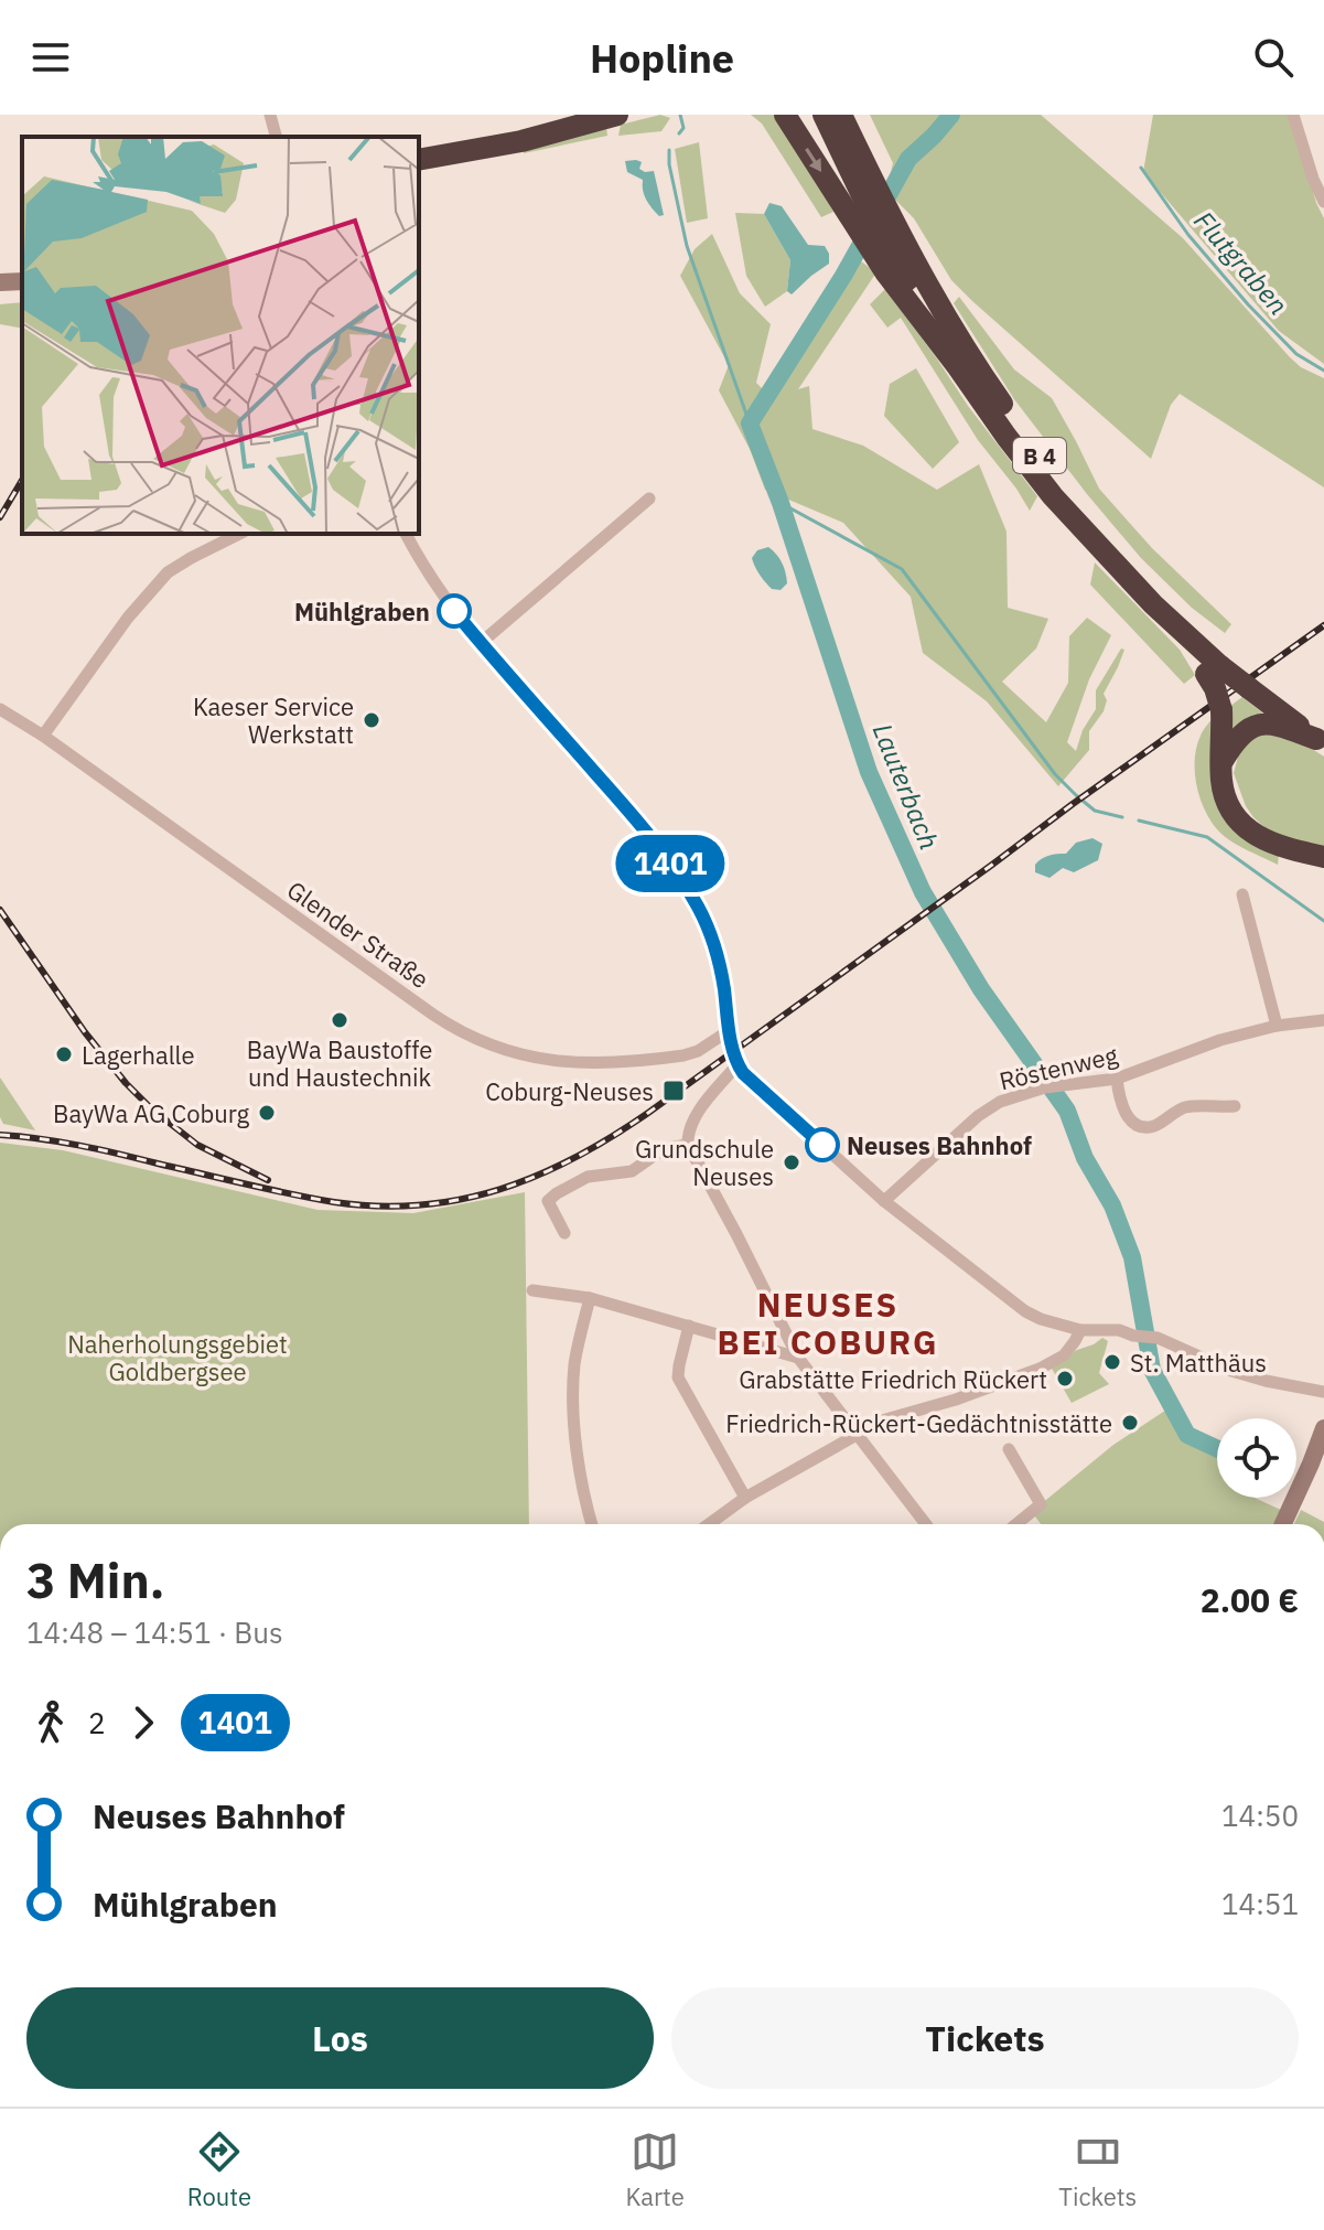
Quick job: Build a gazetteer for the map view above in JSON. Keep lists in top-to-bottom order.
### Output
{
  "streets": {
    "highway": ["B 4"],
    "street": ["Glender Straße", "Röstenweg"]
  },
  "districts": ["NEUSES BEI COBURG"],
  "water": ["Flutgraben", "Lauterbach"],
  "parks": ["Naherholungsgebiet Goldbergsee"],
  "places": {
    "other": [
      "Mühlgraben",
      "Kaeser Service Werkstatt",
      "BayWa Baustoffe und Haustechnik",
      "Lagerhalle",
      "BayWa AG Coburg",
      "Neuses Bahnhof",
      "Grundschule Neuses",
      "St. Matthäus",
      "Grabstätte Friedrich Rückert",
      "Friedrich-Rückert-Gedächtnisstätte"
    ],
    "transit": ["Coburg-Neuses"]
  },
  "lines": ["bus line 1401"],
  "page": {
    "header": "Hopline",
    "on_map": "1401",
    "heading": ["3 Min.", "14:48 – 14:51 · Bus", "2.00 €"],
    "legs": ["2", "1401"],
    "list": [
      {
        "name": "Neuses Bahnhof",
        "value": "14:50"
      },
      {
        "name": "Mühlgraben",
        "value": "14:51"
      }
    ],
    "buttons": ["Los", "Tickets"],
    "tabs": ["Route", "Karte", "Tickets"]
  }
}
